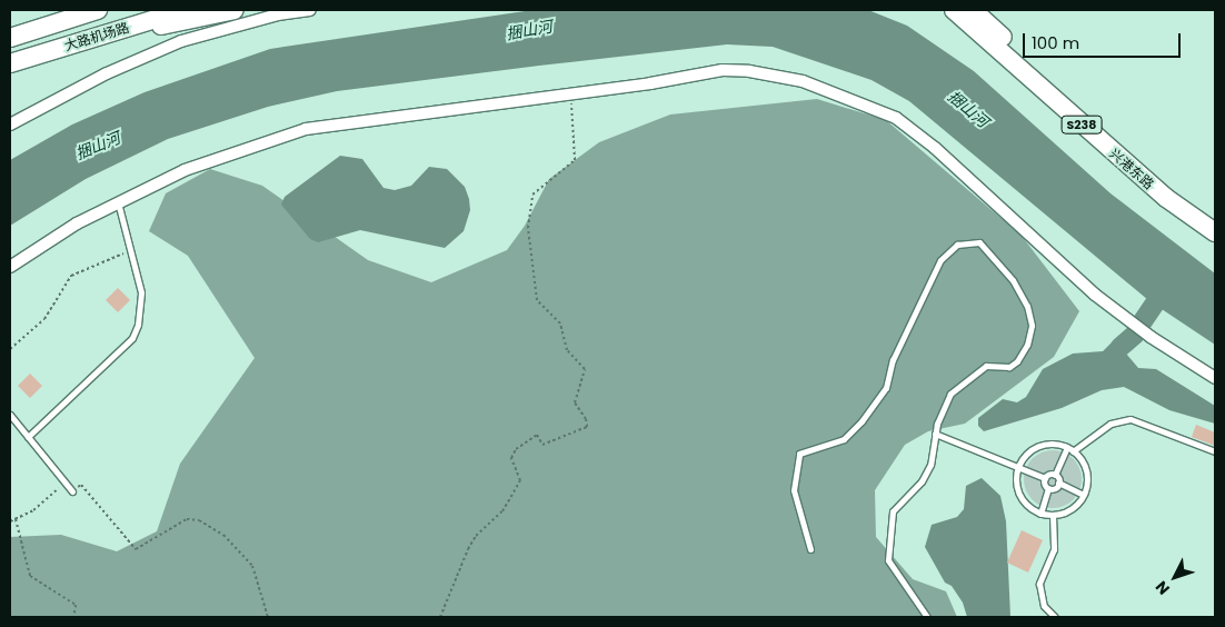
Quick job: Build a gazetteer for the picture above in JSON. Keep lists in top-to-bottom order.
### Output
{
  "streets": {
    "main road": ["大路机场路", "S238", "兴港东路"]
  },
  "water": ["捆山河"],
  "scale_bar": "100 m",
  "north": "bottom left"
}
